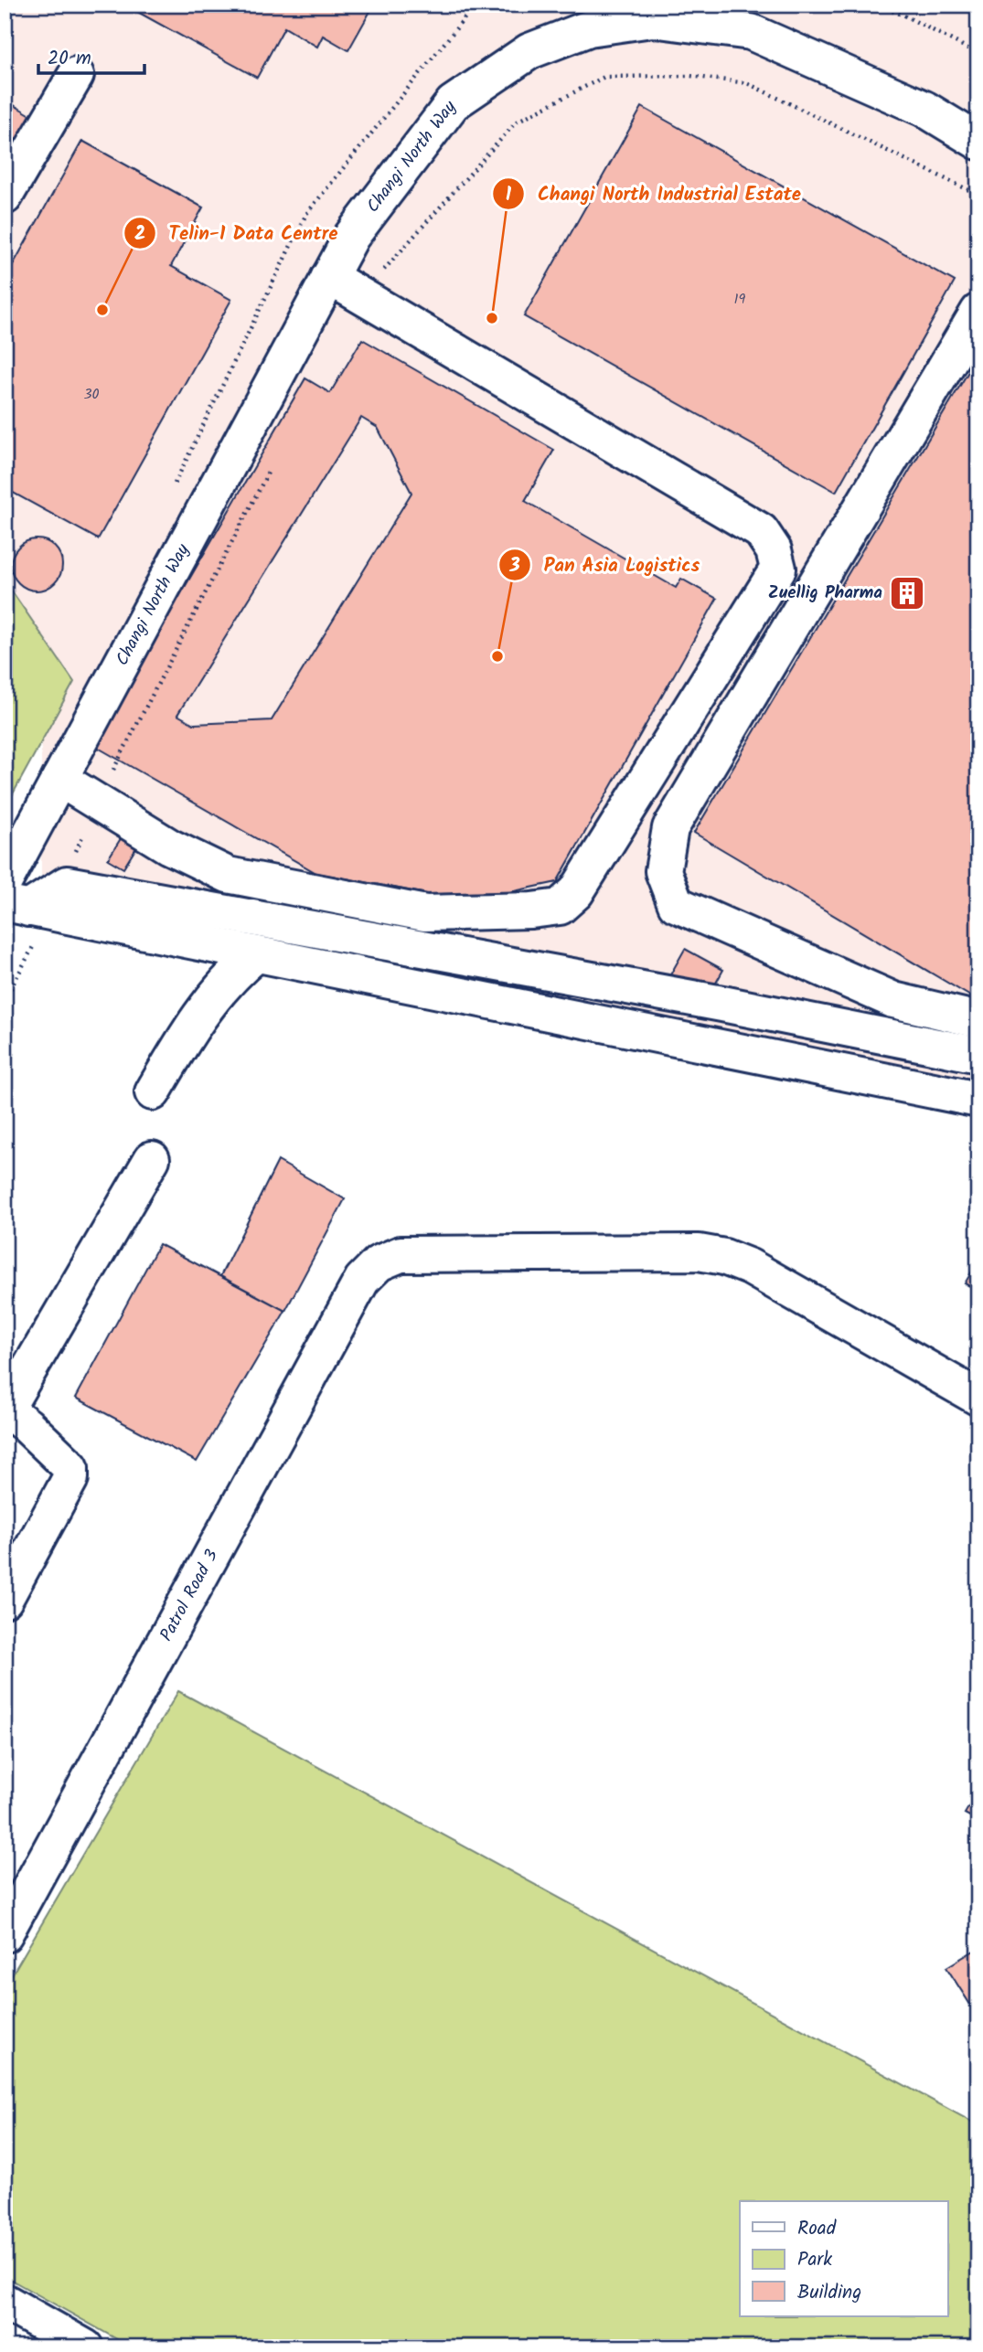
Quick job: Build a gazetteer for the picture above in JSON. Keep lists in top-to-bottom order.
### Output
{
  "streets": {
    "street": ["Changi North Way", "Patrol Road 3"]
  },
  "places": {
    "other": ["Telin-1 Data Centre", "Changi North Industrial Estate", "Pan Asia Logistics"],
    "building": ["Zuellig Pharma"]
  },
  "house_numbers": ["19", "30"],
  "legend": ["Road", "Park", "Building"],
  "scale_bar": "20 m"
}
